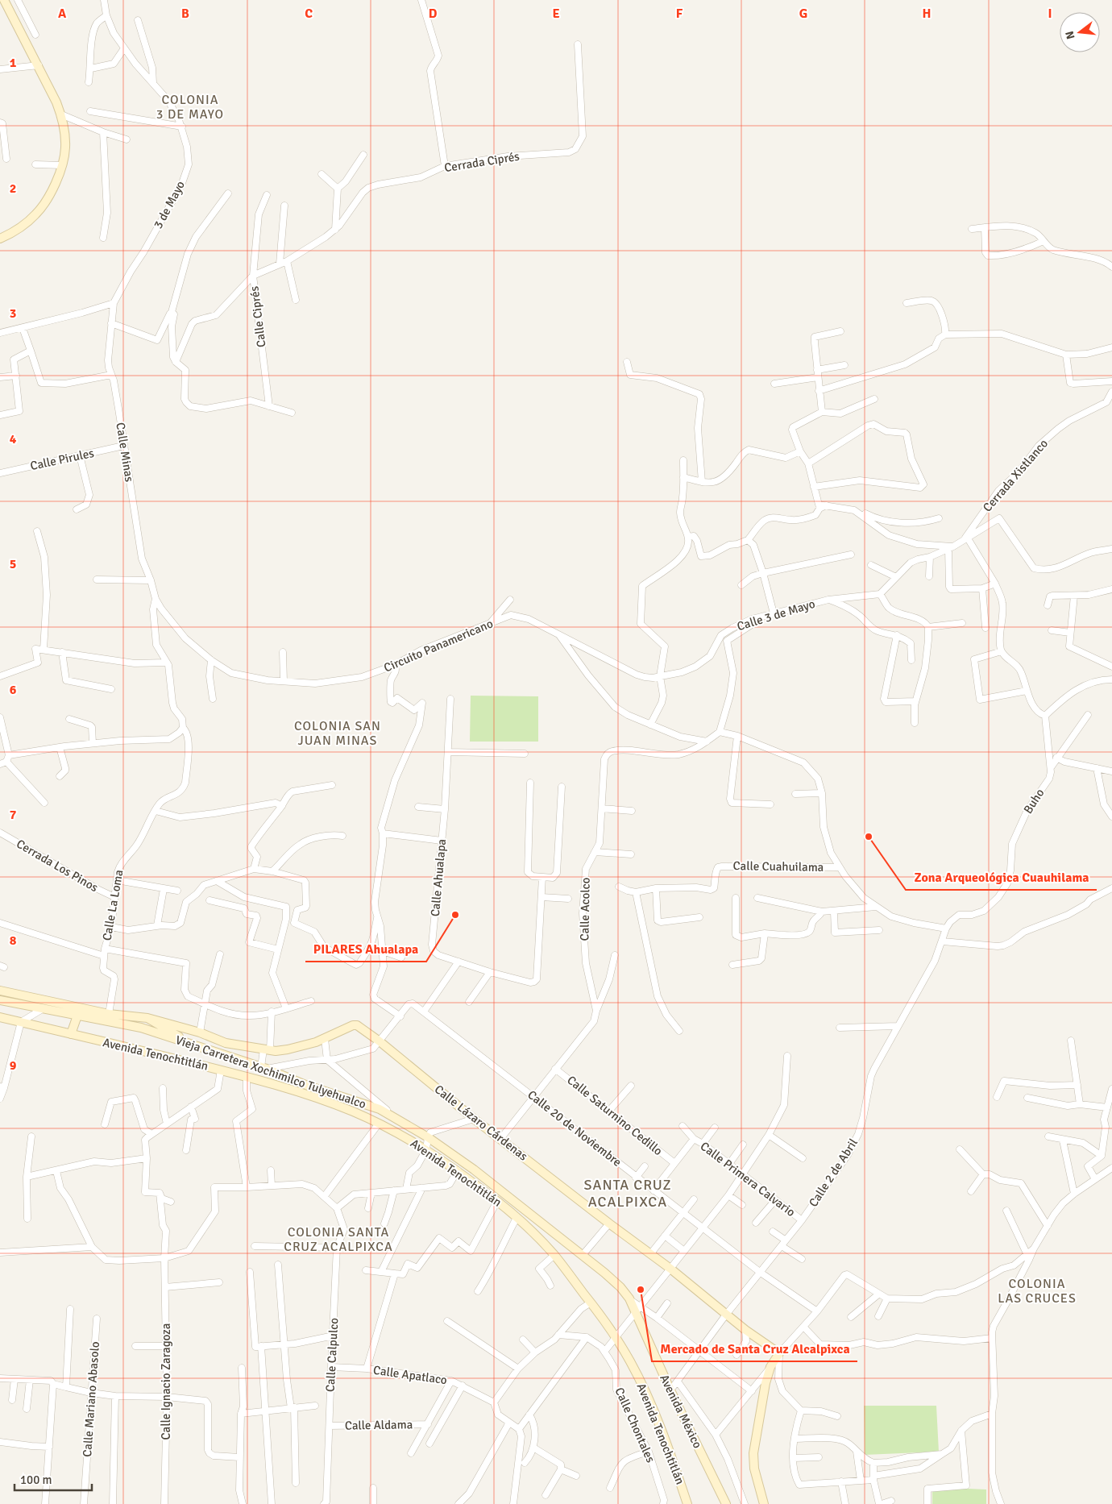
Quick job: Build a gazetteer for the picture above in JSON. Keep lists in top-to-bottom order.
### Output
{
  "streets": {
    "main road": [
      "Avenida Tenochtitlán",
      "Vieja Carretera Xochimilco Tulyehualco",
      "Calle Lázaro Cárdenas",
      "Avenida México"
    ],
    "street": [
      "Cerrada Ciprés",
      "3 de Mayo",
      "Calle Ciprés",
      "Calle Minas",
      "Calle Pirules",
      "Cerrada Xistlanco",
      "Calle 3 de Mayo",
      "Circuito Panamericano",
      "Buho",
      "Cerrada Los Pinos",
      "Calle Cuahuilama",
      "Calle Ahualapa",
      "Calle La Loma",
      "Calle Acolco",
      "Calle Saturnino Cedillo",
      "Calle 20 de Noviembre",
      "Calle 2 de Abril",
      "Calle Primera Calvario",
      "Calle Calpulco",
      "Calle Apatlaco",
      "Calle Ignacio Zaragoza",
      "Calle Mariano Abasolo",
      "Calle Aldama",
      "Calle Chontales"
    ]
  },
  "crossings": [
    ["Cerrada Ciprés", "Calle Ciprés"],
    ["3 de Mayo", "Calle Minas"],
    ["Calle Minas", "Calle Pirules"],
    ["Calle Minas", "Circuito Panamericano"],
    ["Calle Minas", "Calle La Loma"],
    ["Calle 3 de Mayo", "Circuito Panamericano"],
    ["Circuito Panamericano", "Calle La Loma"],
    ["Circuito Panamericano", "Calle Acolco"],
    ["Buho", "Calle 2 de Abril"],
    ["Cerrada Los Pinos", "Calle La Loma"],
    ["Calle La Loma", "Calle Lázaro Cárdenas"],
    ["Vieja Carretera Xochimilco Tulyehualco", "Avenida México"],
    ["Calle Lázaro Cárdenas", "Calle 20 de Noviembre"],
    ["Calle Lázaro Cárdenas", "Calle 2 de Abril"],
    ["Calle 20 de Noviembre", "Calle 2 de Abril"],
    ["Calle 2 de Abril", "Calle Primera Calvario"],
    ["Calle 2 de Abril", "Avenida México"],
    ["Calle Calpulco", "Calle Apatlaco"],
    ["Calle Calpulco", "Calle Aldama"]
  ],
  "districts": [
    "COLONIA 3 DE MAYO",
    "COLONIA SAN JUAN MINAS",
    "SANTA CRUZ ACALPIXCA",
    "COLONIA SANTA CRUZ ACALPIXCA",
    "COLONIA LAS CRUCES"
  ],
  "places": ["Zona Arqueológica Cuauhilama", "PILARES Ahualapa", "Mercado de Santa Cruz Alcalpixca"],
  "scale_bar": "100 m",
  "north": "left",
  "grid": {
    "columns": [
      "A",
      "B",
      "C",
      "D",
      "E",
      "F",
      "G",
      "H",
      "I"
    ],
    "rows": [
      "1",
      "2",
      "3",
      "4",
      "5",
      "6",
      "7",
      "8",
      "9"
    ]
  }
}
